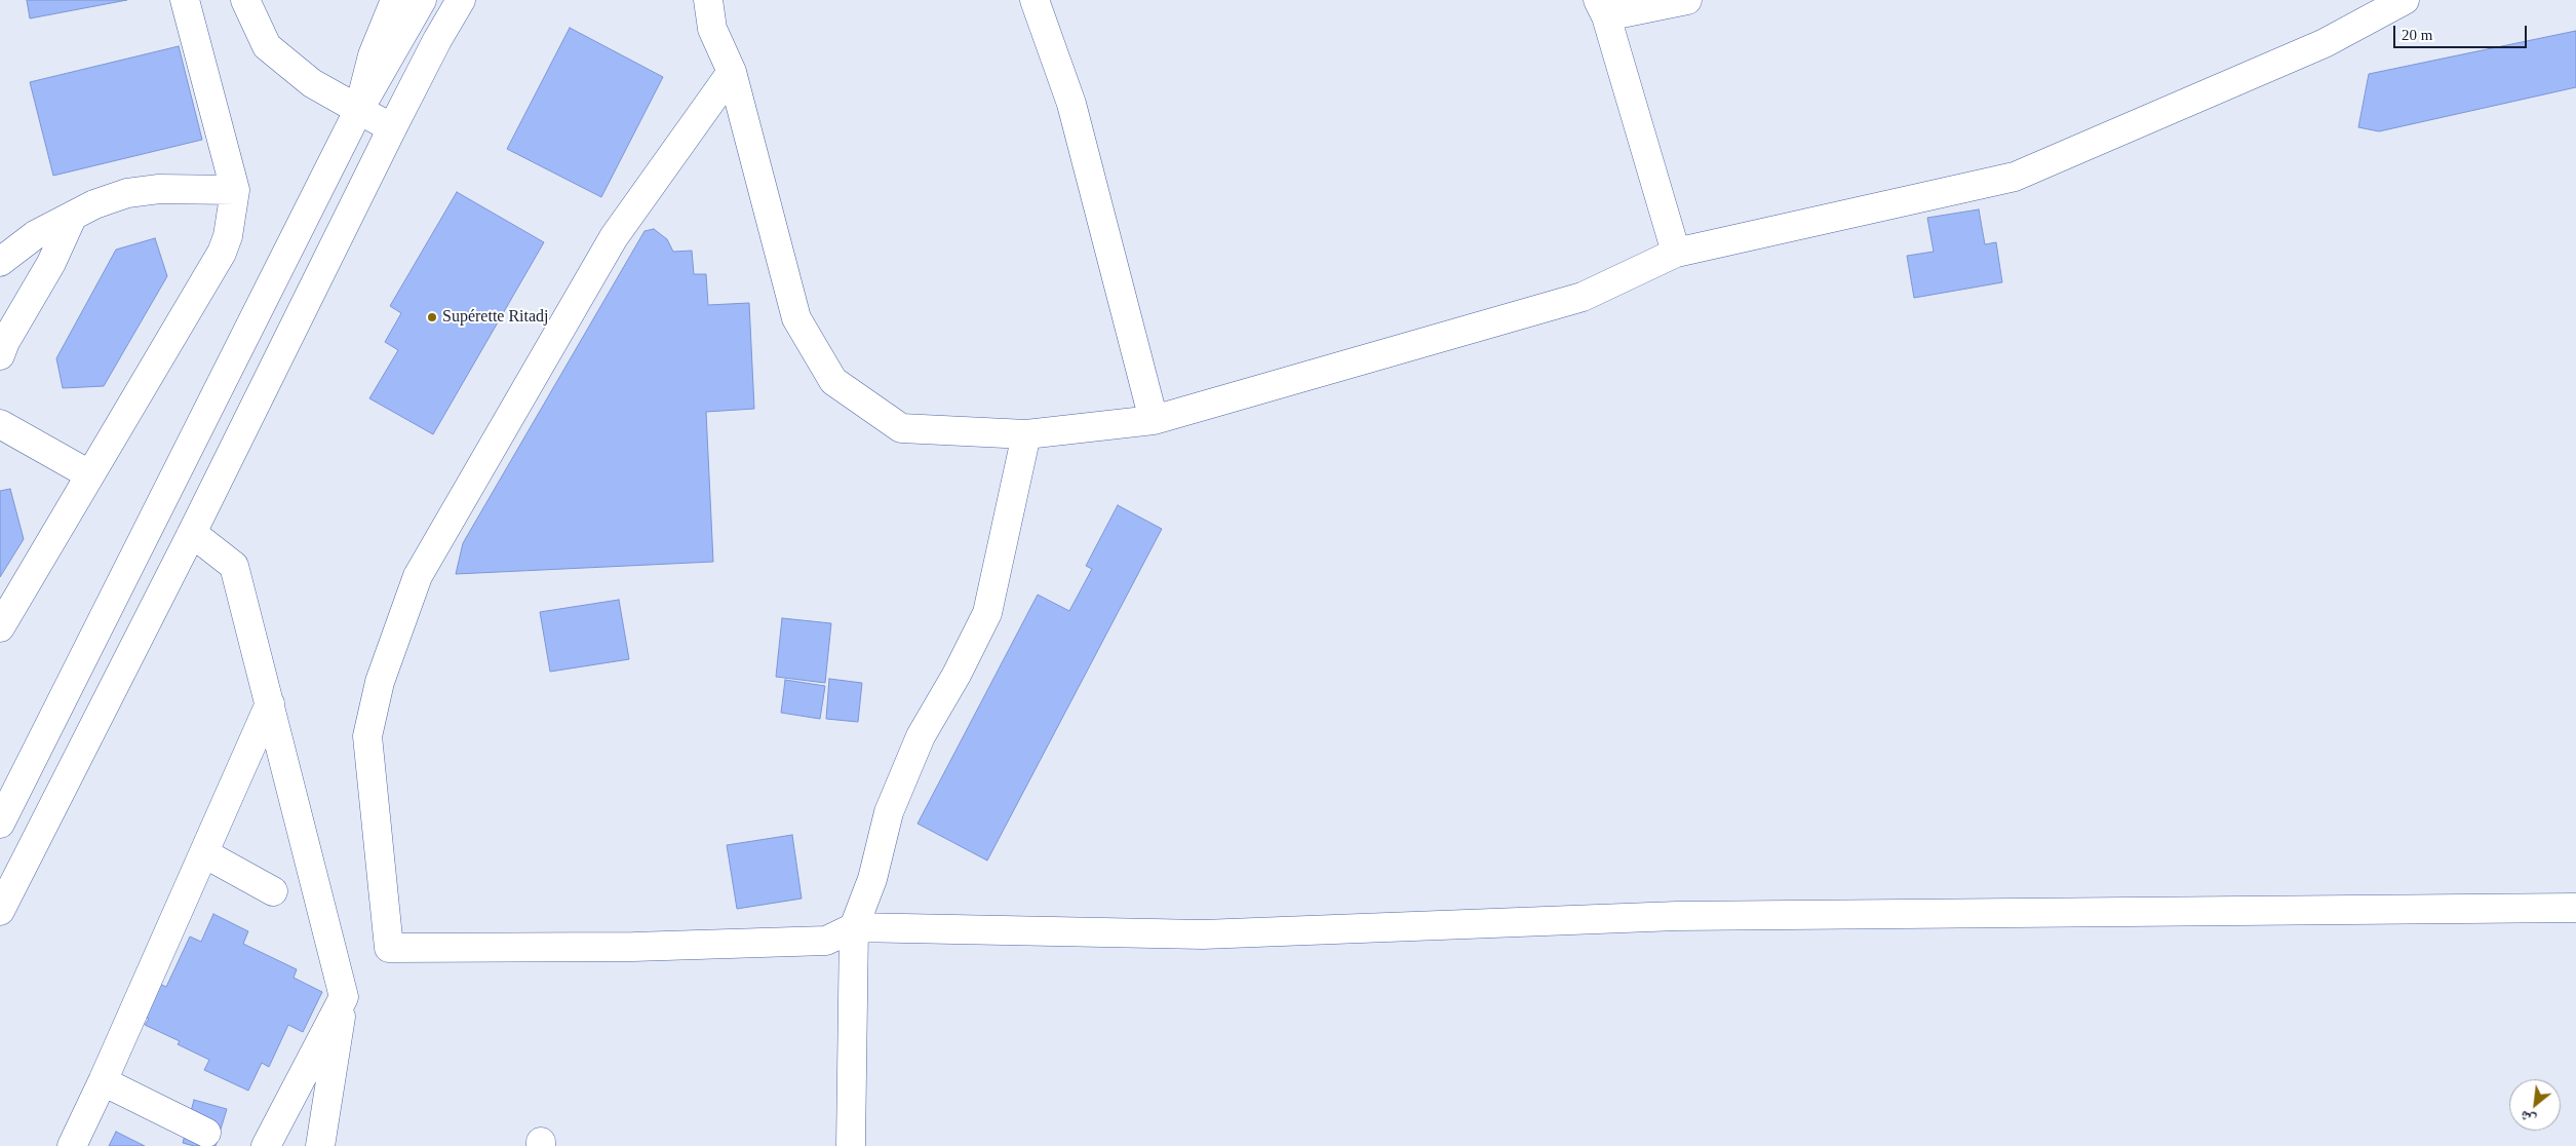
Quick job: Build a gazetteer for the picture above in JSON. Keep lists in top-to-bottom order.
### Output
{
  "places": ["Supérette Ritadj"],
  "scale_bar": "20 m",
  "north": "bottom left"
}
